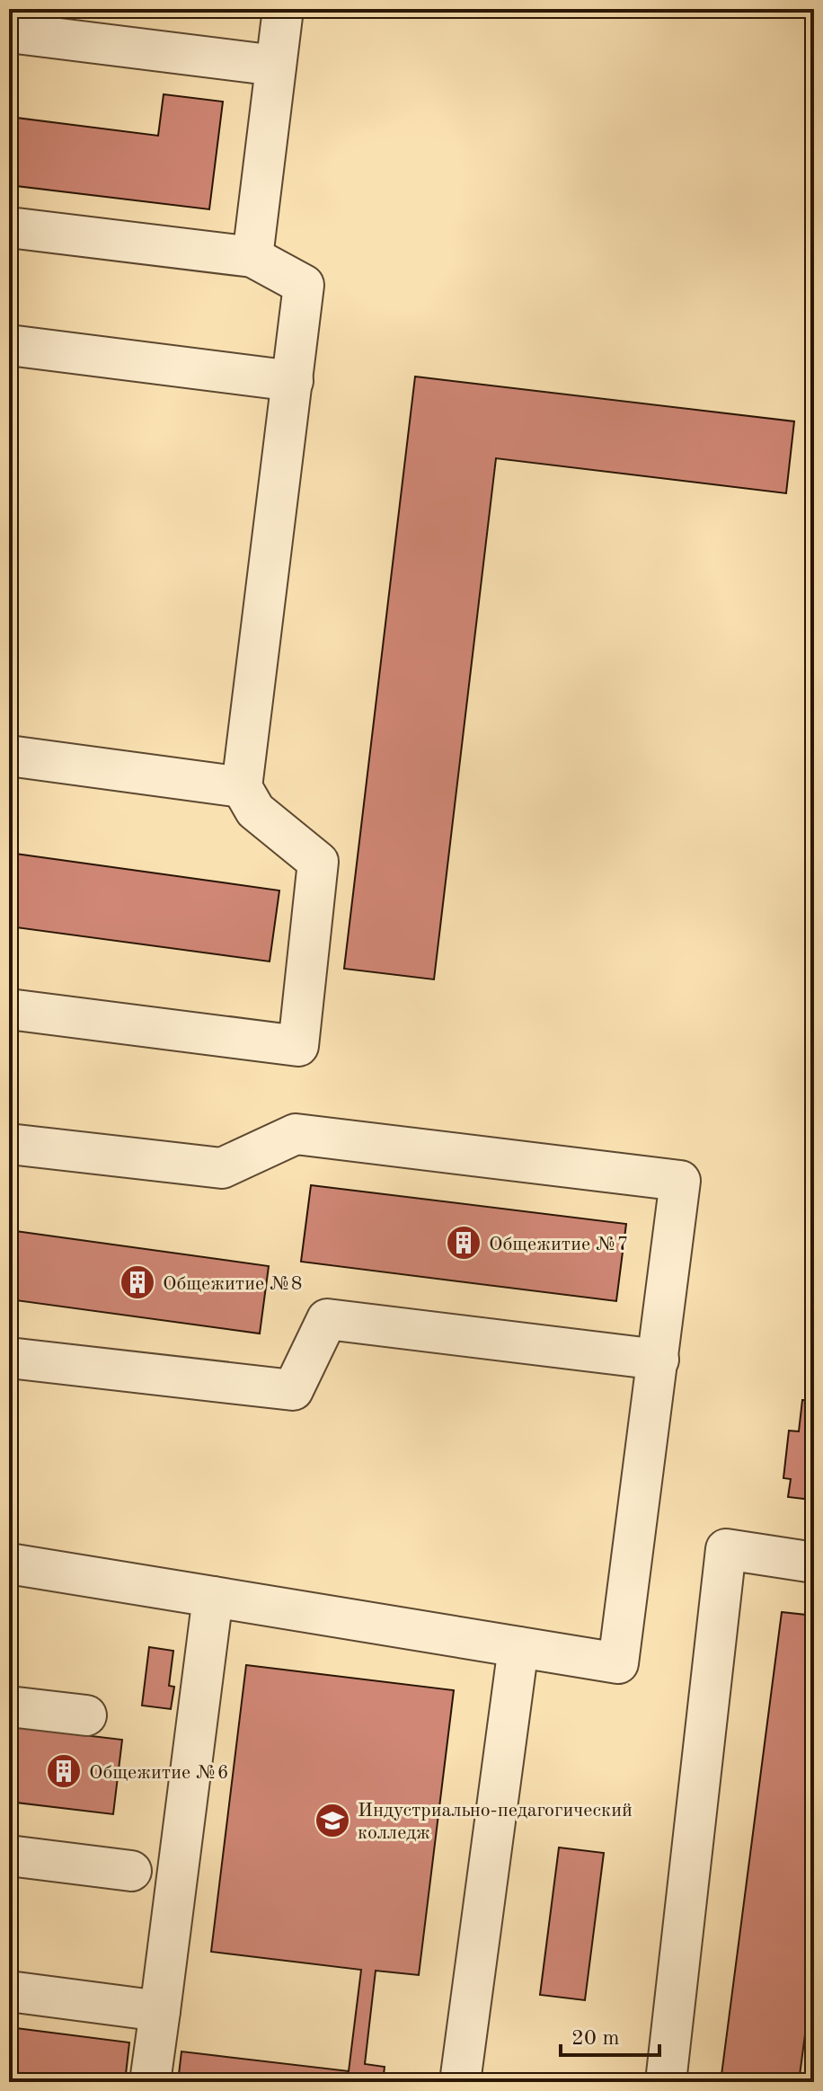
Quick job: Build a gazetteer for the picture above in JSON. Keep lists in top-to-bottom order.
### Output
{
  "places": {
    "building": ["Общежитие №7", "Общежитие №8", "Общежитие №6"],
    "school or university": ["Индустриально-педагогический колледж"]
  },
  "scale_bar": "20 m"
}
